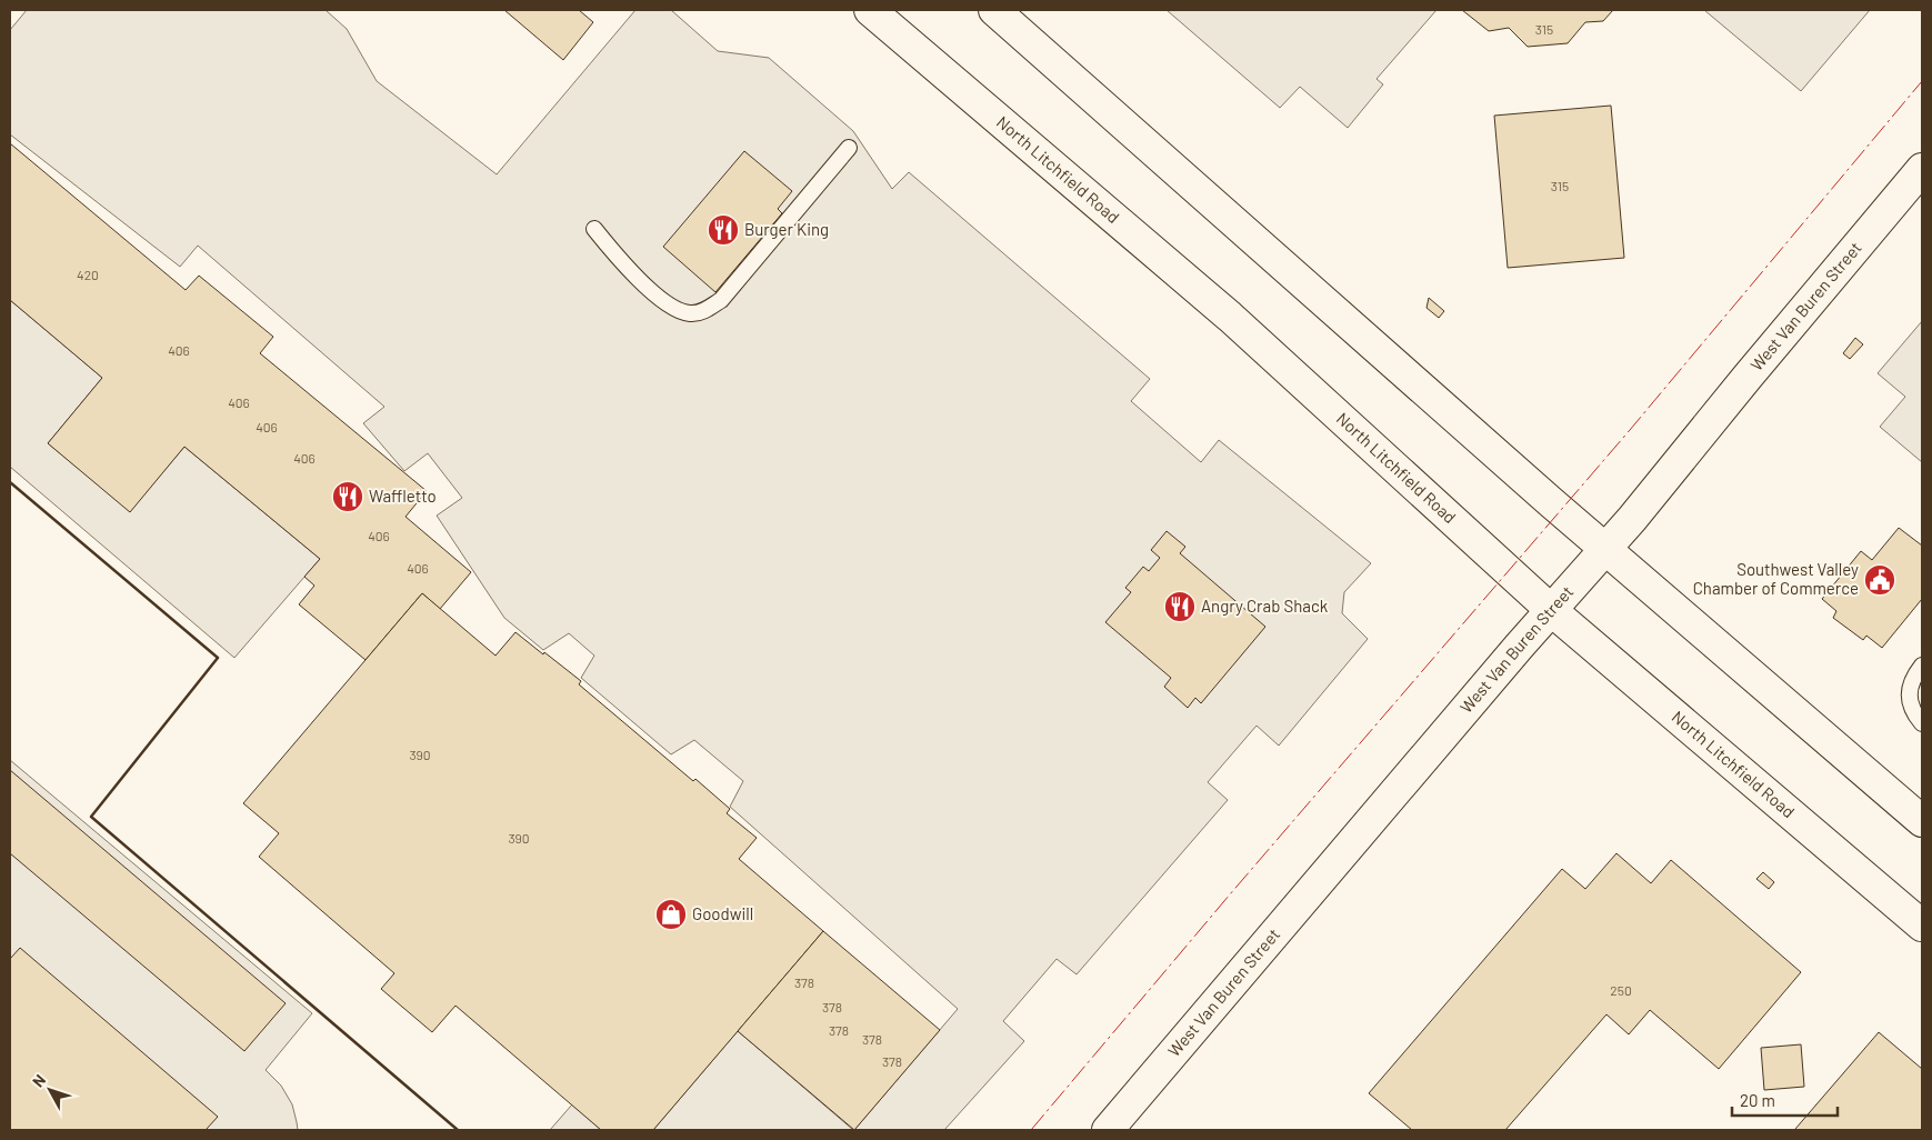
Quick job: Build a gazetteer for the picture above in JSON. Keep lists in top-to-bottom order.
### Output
{
  "streets": {
    "main road": ["North Litchfield Road", "West Van Buren Street"]
  },
  "crossings": [
    ["North Litchfield Road", "West Van Buren Street"]
  ],
  "places": {
    "restaurant": ["Burger King", "Waffletto", "Angry Crab Shack"],
    "public building": ["Southwest Valley Chamber of Commerce"],
    "shop": ["Goodwill"]
  },
  "house_numbers": [
    "315",
    "315",
    "420",
    "406",
    "406",
    "406",
    "406",
    "406",
    "406",
    "390",
    "390",
    "378",
    "250",
    "378",
    "378",
    "378",
    "378"
  ],
  "scale_bar": "20 m",
  "north": "top left"
}
